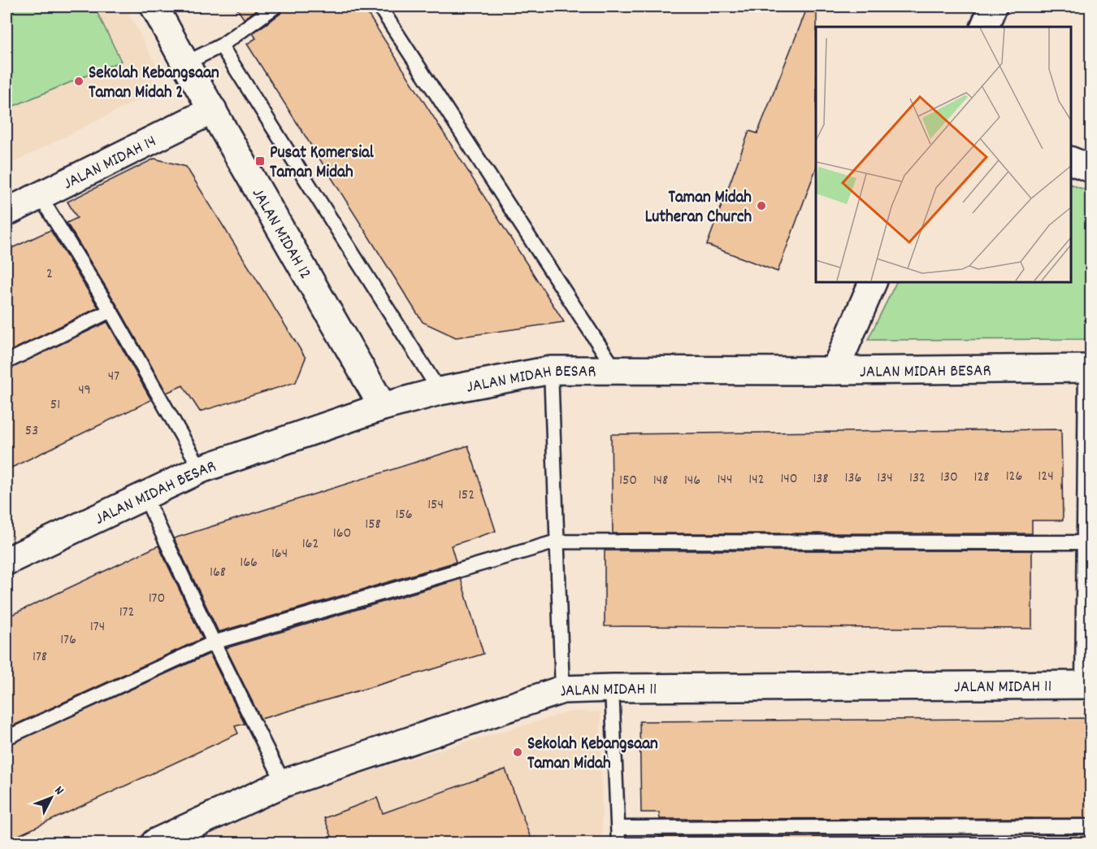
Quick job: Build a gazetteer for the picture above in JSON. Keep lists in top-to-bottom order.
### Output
{
  "streets": {
    "street": [
      "JALAN MIDAH 14",
      "JALAN MIDAH 12",
      "JALAN MIDAH BESAR",
      "JALAN MIDAH 11"
    ]
  },
  "crossings": [
    ["JALAN MIDAH 14", "JALAN MIDAH 12"],
    ["JALAN MIDAH 12", "JALAN MIDAH BESAR"]
  ],
  "places": {
    "other": ["Sekolah Kebangsaan Taman Midah 2", "Taman Midah Lutheran Church", "Sekolah Kebangsaan Taman Midah"],
    "transit": ["Pusat Komersial Taman Midah"]
  },
  "house_numbers": [
    "2",
    "47",
    "49",
    "51",
    "53",
    "126",
    "124",
    "130",
    "128",
    "136",
    "134",
    "132",
    "140",
    "138",
    "144",
    "142",
    "150",
    "148",
    "146",
    "152",
    "154",
    "156",
    "158",
    "160",
    "162",
    "164",
    "166",
    "168",
    "170",
    "172",
    "174",
    "176",
    "178"
  ],
  "north": "top right"
}
